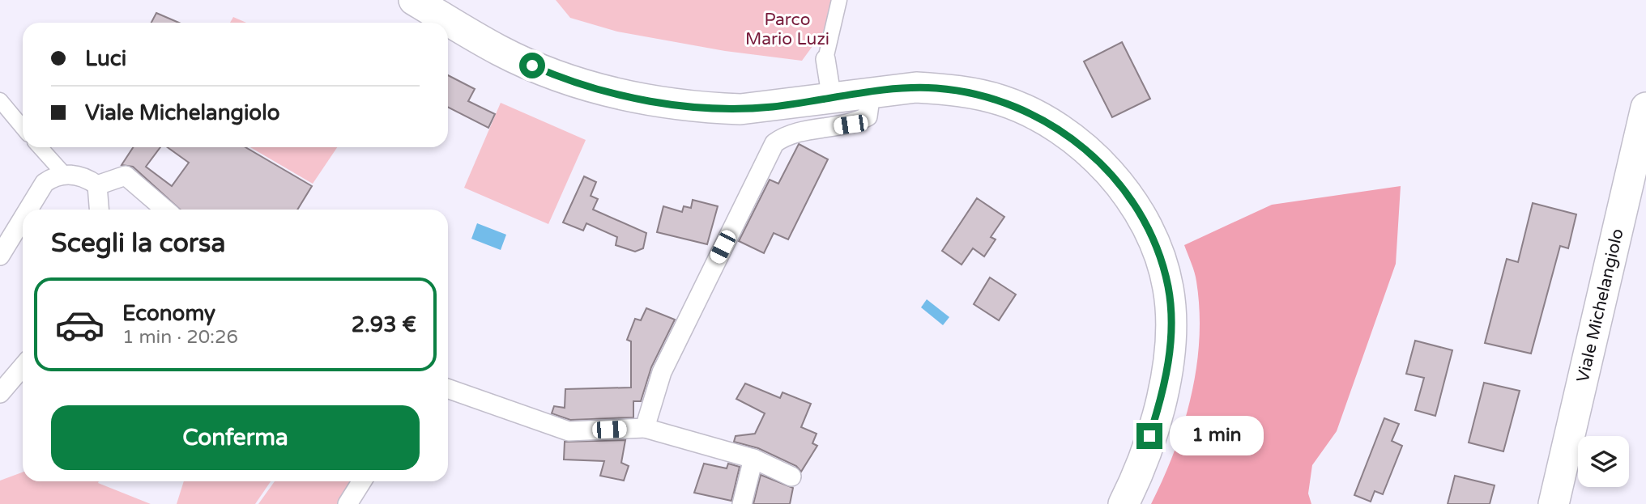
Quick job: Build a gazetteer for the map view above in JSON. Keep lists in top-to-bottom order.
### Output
{
  "streets": {
    "main road": ["Viale Michelangiolo"]
  },
  "parks": ["Parco Mario Luzi"],
  "page": {
    "banner": ["Luci", "Viale Michelangiolo"],
    "heading": "Scegli la corsa",
    "list": [
      {
        "name": "Economy",
        "note": "1 min · 20:26",
        "value": "2.93 €"
      }
    ],
    "buttons": "Conferma",
    "bubble": "1 min"
  }
}
